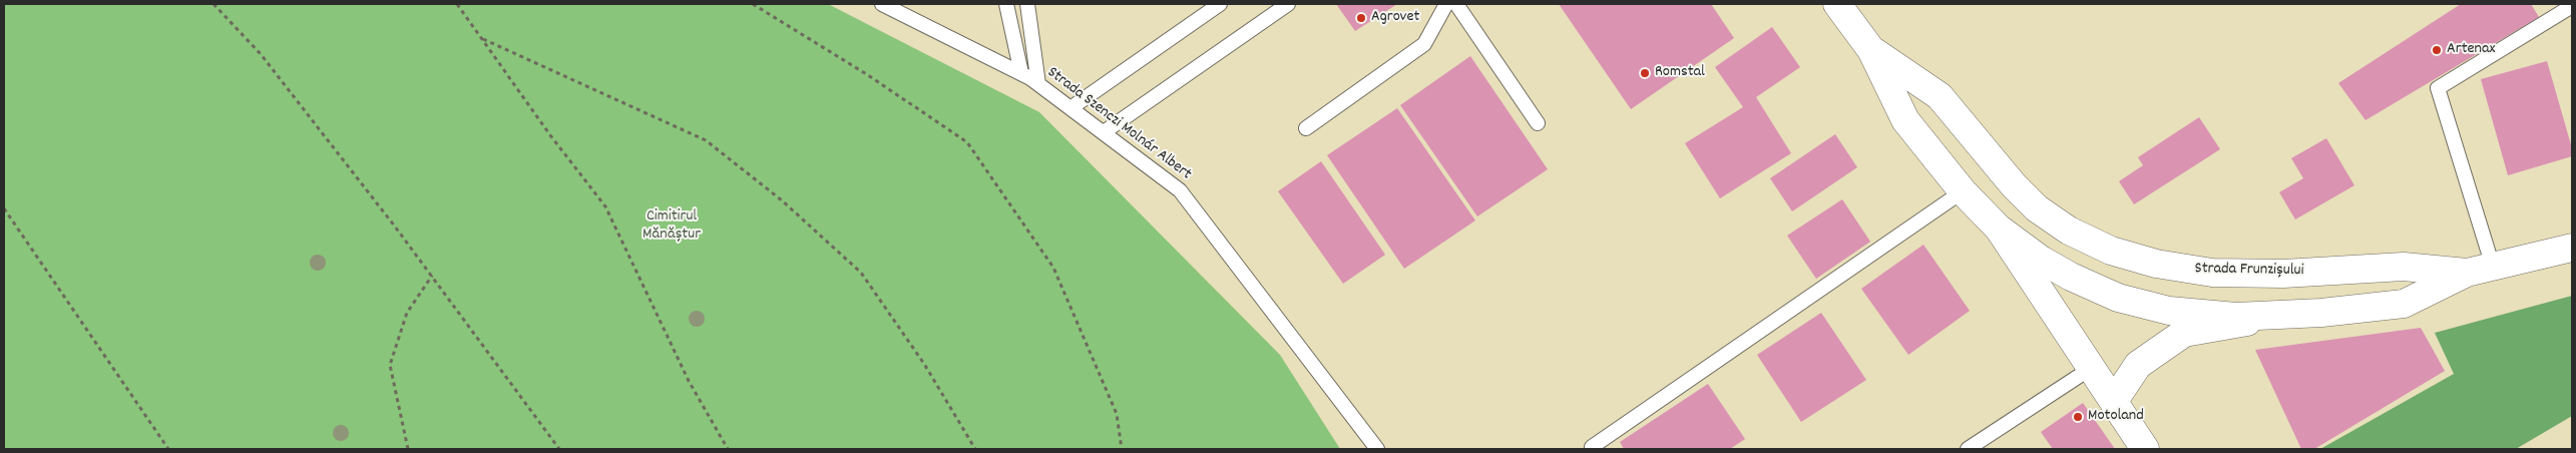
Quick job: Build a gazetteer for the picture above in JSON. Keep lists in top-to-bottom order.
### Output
{
  "streets": {
    "main road": ["Strada Frunzișului"],
    "lane": ["Strada Szenczi Molnár Albert"]
  },
  "parks": ["Cimitirul Mănăștur"],
  "places": [
    "Agrovet",
    "Artenax",
    "Romstal",
    "Motoland"
  ]
}
